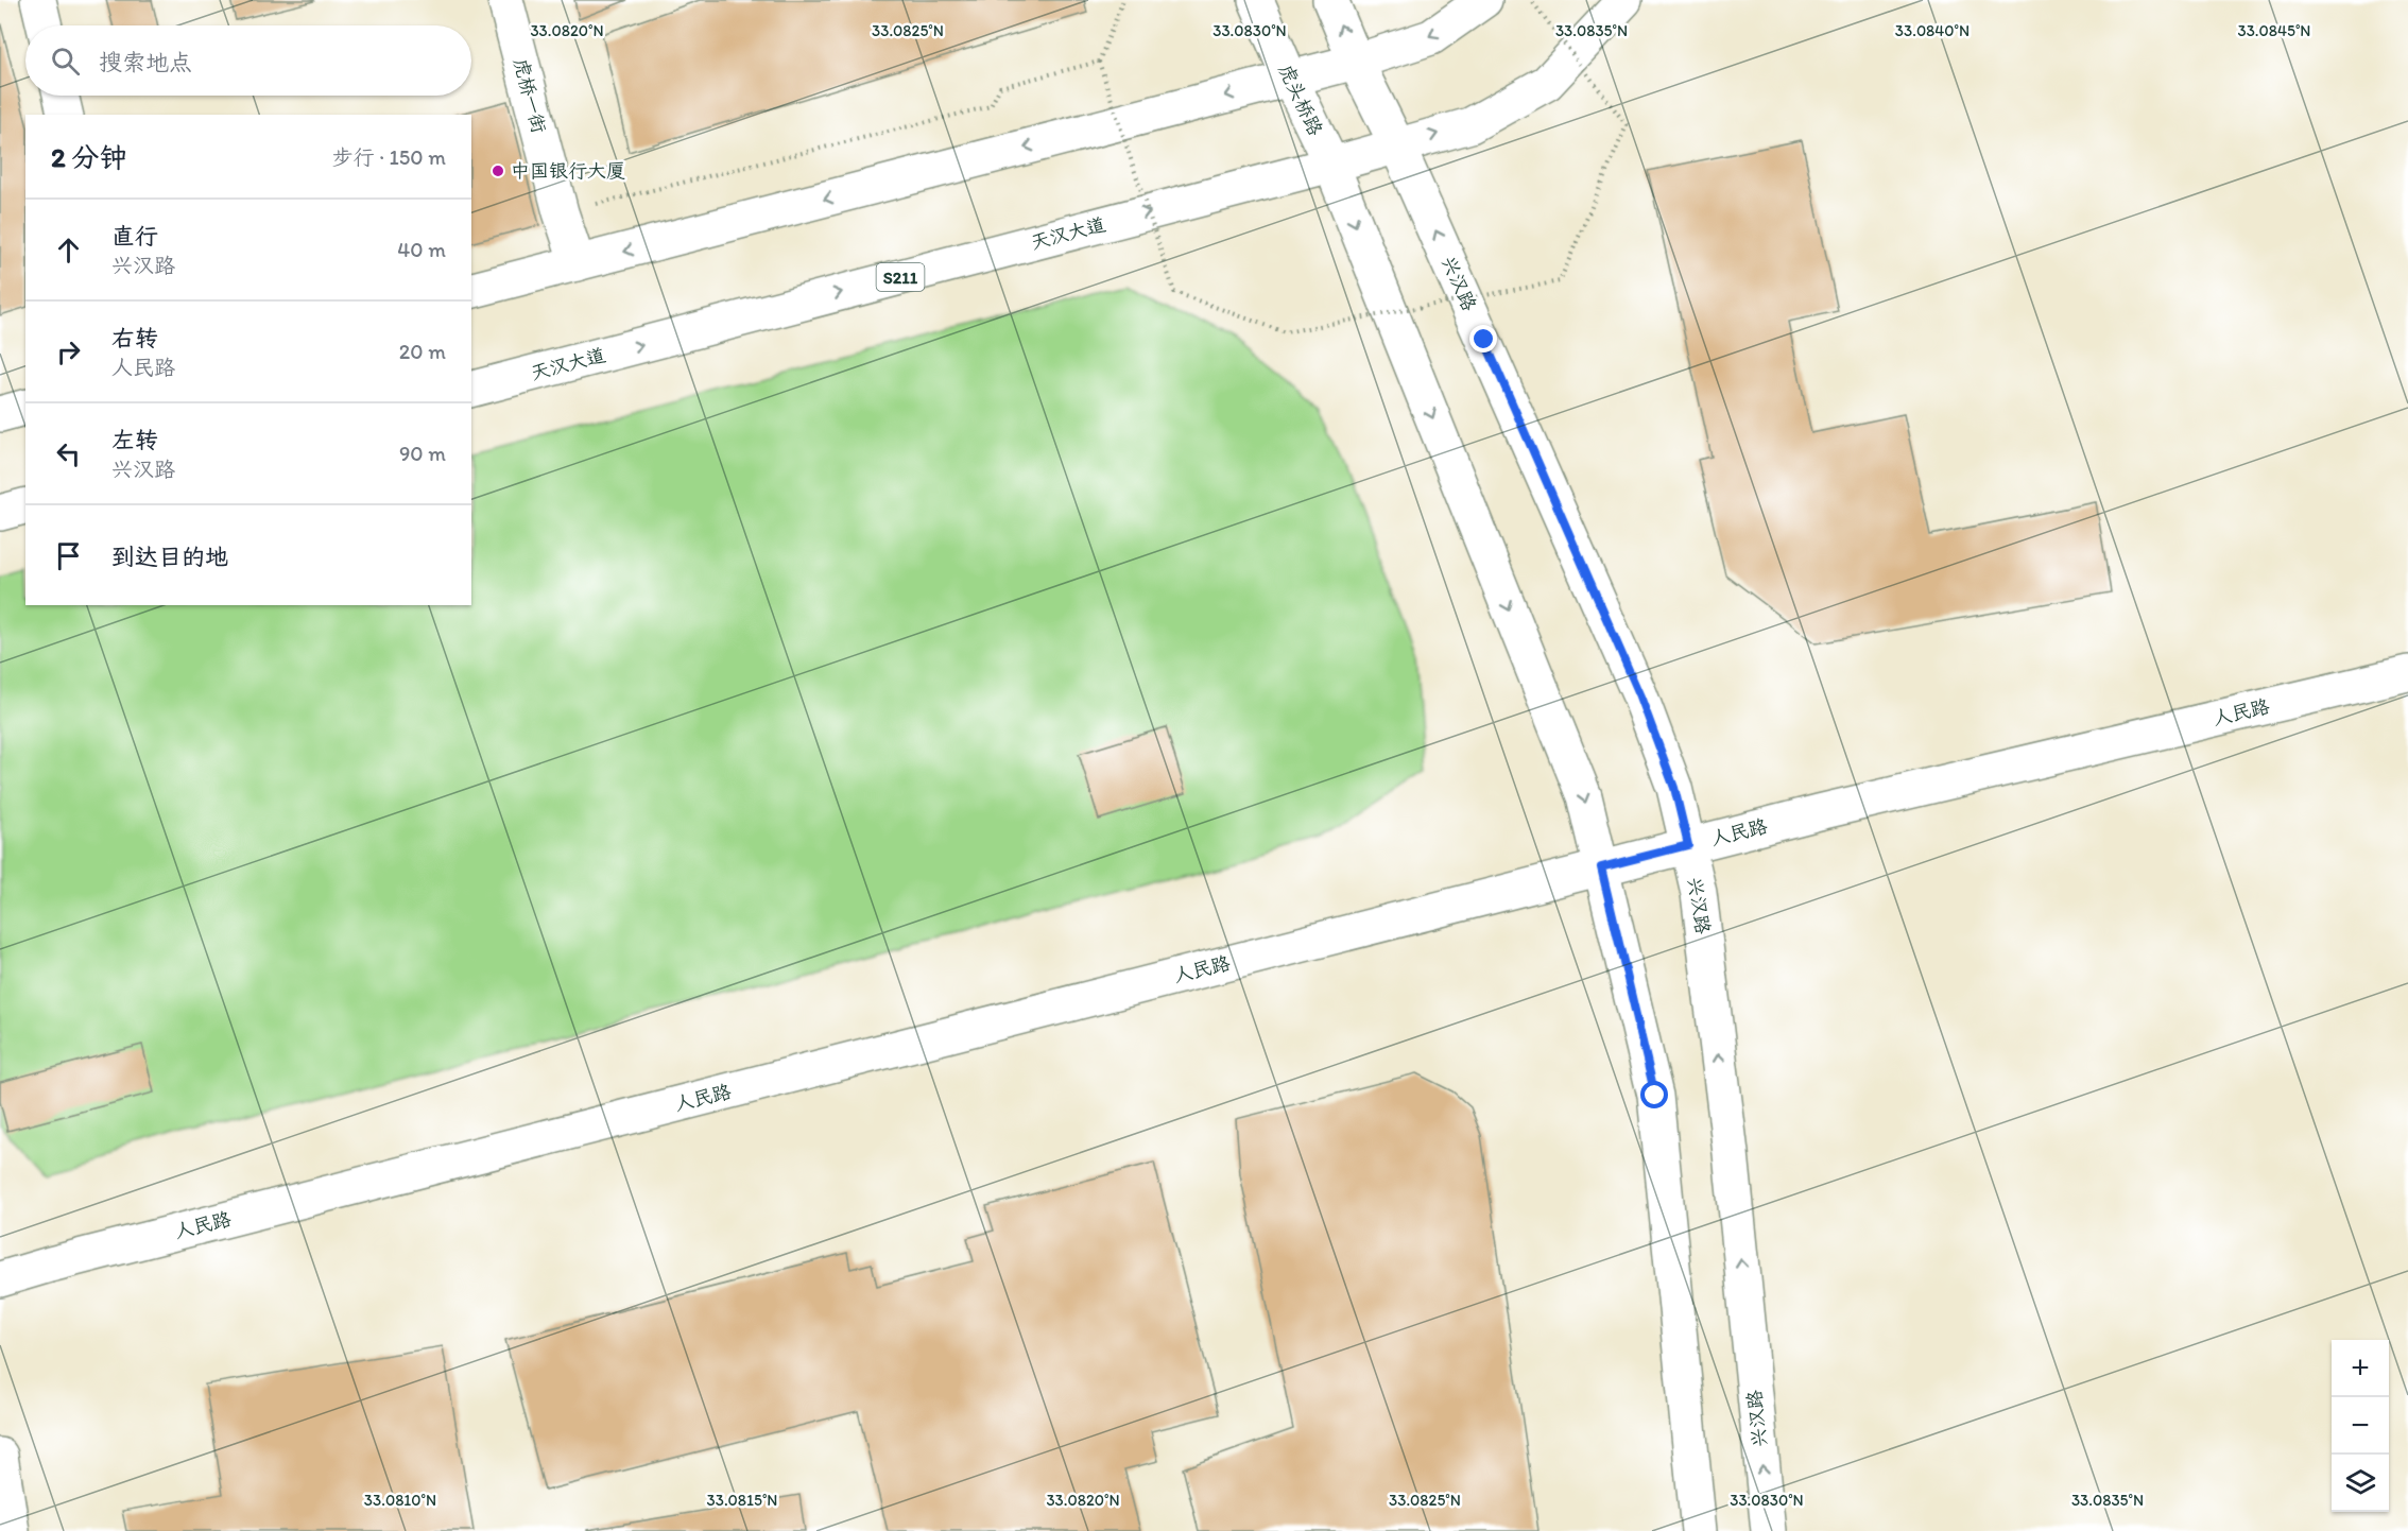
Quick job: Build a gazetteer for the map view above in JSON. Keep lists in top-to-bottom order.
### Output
{
  "streets": {
    "main road": [
      "虎桥一街",
      "虎头桥路",
      "天汉大道",
      "S211",
      "兴汉路",
      "人民路"
    ]
  },
  "crossings": [
    ["虎头桥路", "天汉大道"],
    ["天汉大道", "兴汉路"],
    ["兴汉路", "人民路"]
  ],
  "places": ["中国银行大厦"],
  "page": {
    "search": "搜索地点",
    "heading": ["2 分钟", "步行 · 150 m"],
    "list": [
      ["直行", "兴汉路", "40 m"],
      ["右转", "人民路", "20 m"],
      ["左转", "兴汉路", "90 m"],
      "到达目的地"
    ],
    "map_buttons": ["+", "−"]
  },
  "coordinates": [
    "33.0820°N",
    "33.0825°N",
    "33.0830°N",
    "33.0835°N",
    "33.0840°N",
    "33.0845°N",
    "33.0810°N",
    "33.0815°N"
  ]
}
